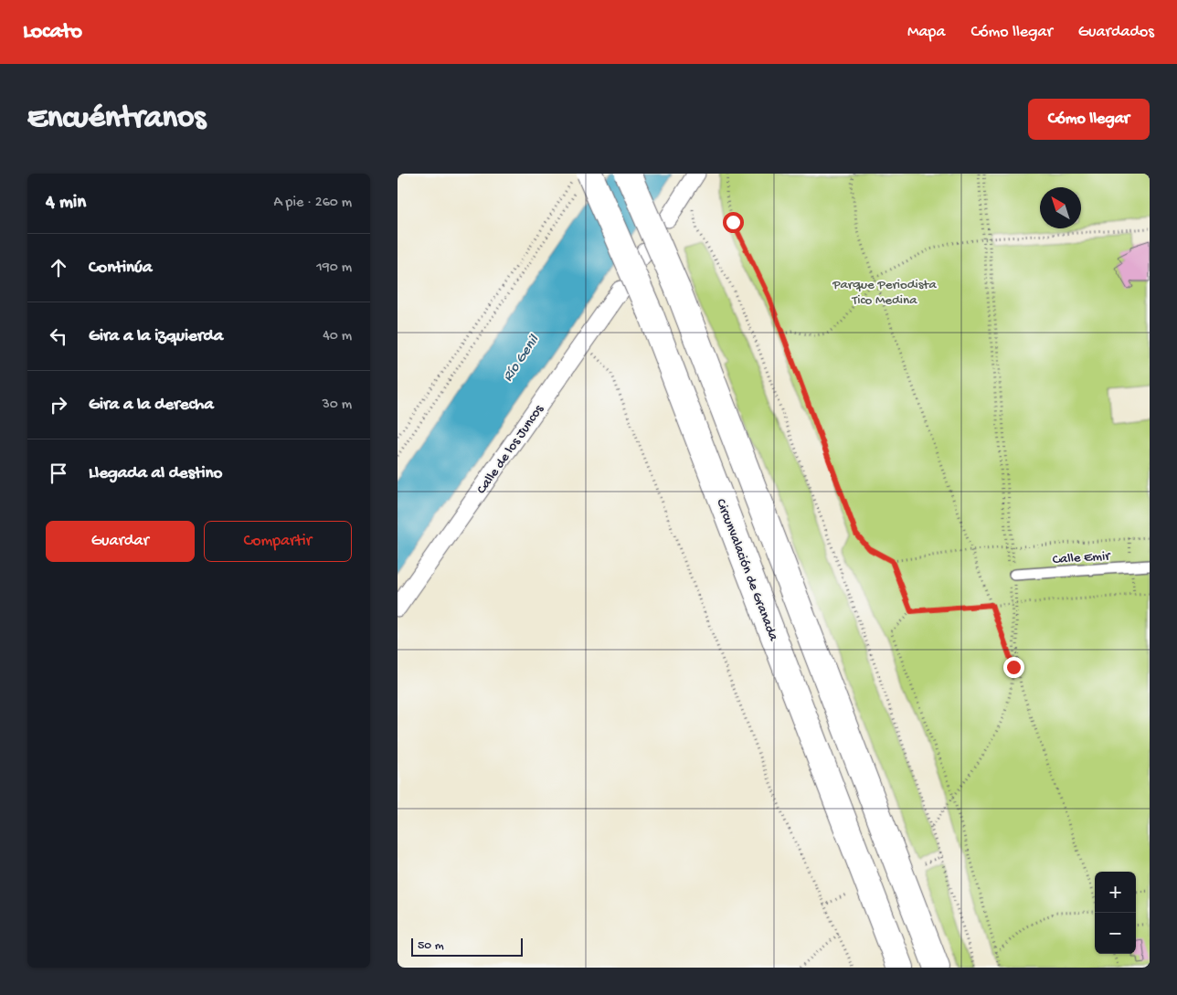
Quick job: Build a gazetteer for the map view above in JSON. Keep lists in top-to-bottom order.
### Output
{
  "streets": {
    "highway": ["Circunvalación de Granada"],
    "street": ["Calle de los Juncos", "Calle Emir"]
  },
  "water": ["Río Genil"],
  "parks": ["Parque Periodista Tico Medina"],
  "scale_bar": "50 m",
  "north": "top left",
  "page": {
    "header": "Locato",
    "nav": ["Mapa", "Cómo llegar", "Guardados"],
    "buttons": [
      "Cómo llegar",
      ["Guardar", "Compartir"]
    ],
    "title": "Encuéntranos",
    "heading": ["4 min", "A pie · 260 m"],
    "list": [
      ["Continúa", "190 m"],
      ["Gira a la izquierda", "40 m"],
      ["Gira a la derecha", "30 m"],
      "Llegada al destino"
    ],
    "map_buttons": ["+", "−"],
    "scale": "50 m"
  }
}
